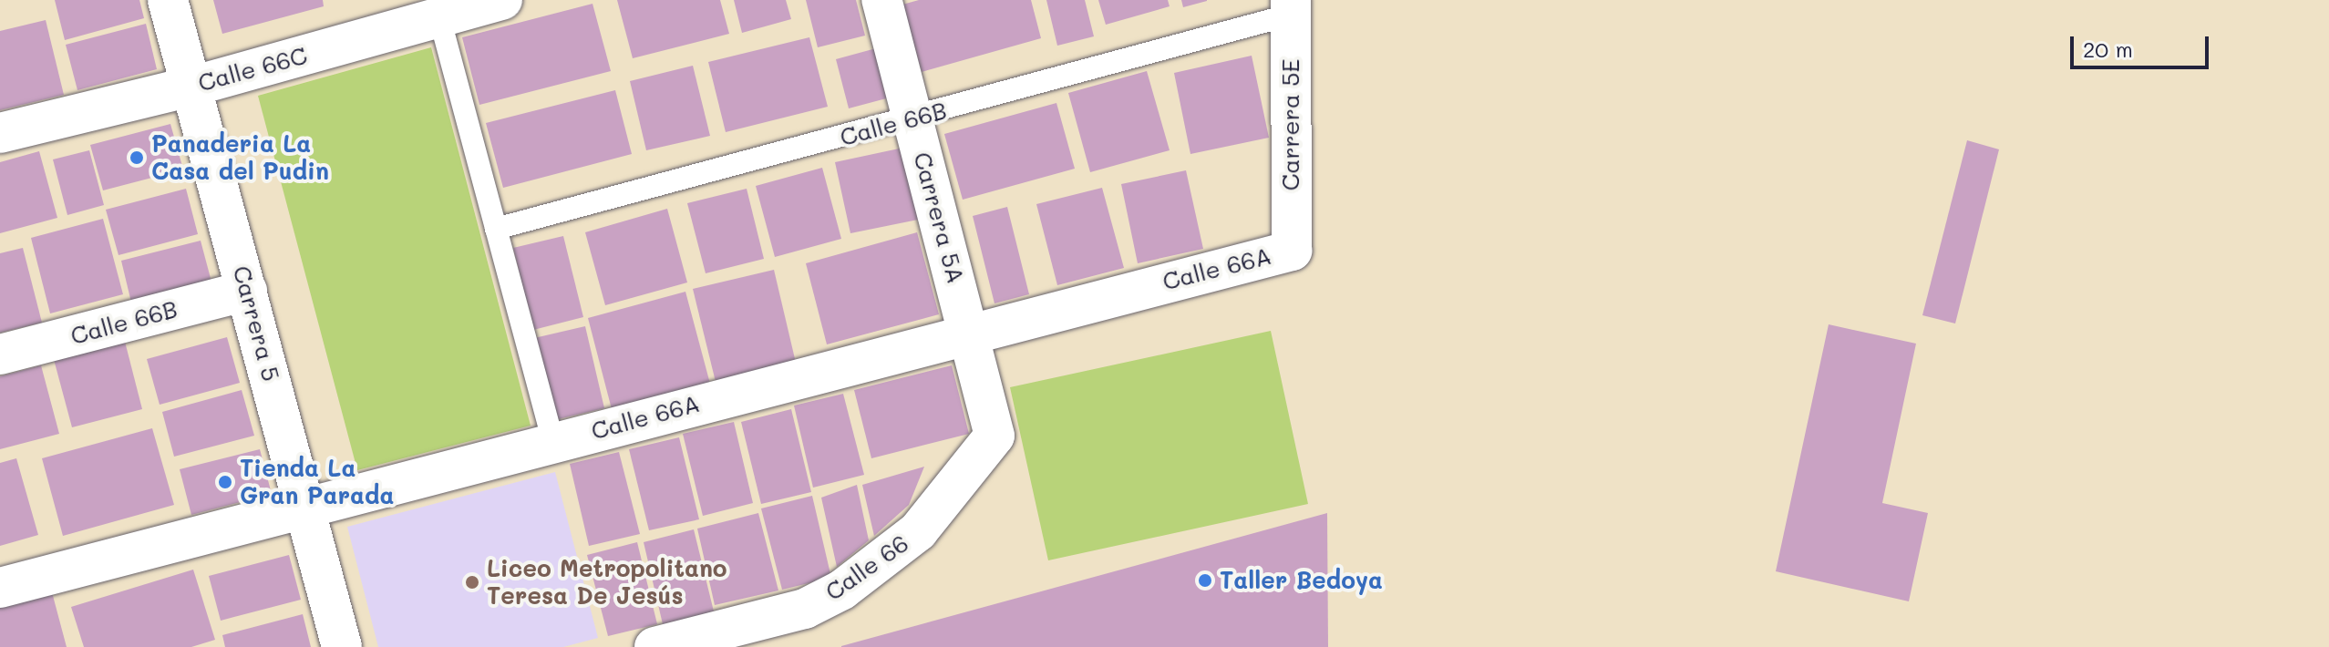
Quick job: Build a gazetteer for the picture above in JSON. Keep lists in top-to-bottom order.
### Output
{
  "streets": {
    "street": [
      "Calle 66C",
      "Calle 66B",
      "Carrera 5E",
      "Carrera 5A",
      "Calle 66A",
      "Carrera 5",
      "Calle 66"
    ]
  },
  "crossings": [
    ["Calle 66C", "Carrera 5"],
    ["Calle 66B", "Carrera 5E"],
    ["Calle 66B", "Carrera 5A"],
    ["Calle 66B", "Carrera 5"],
    ["Carrera 5E", "Calle 66A"],
    ["Carrera 5A", "Calle 66A"],
    ["Carrera 5A", "Calle 66"],
    ["Calle 66A", "Carrera 5"]
  ],
  "places": [
    "Panaderia La Casa del Pudin",
    "Tienda La Gran Parada",
    "Taller Bedoya",
    "Liceo Metropolitano Teresa De Jesús"
  ],
  "scale_bar": "20 m"
}
